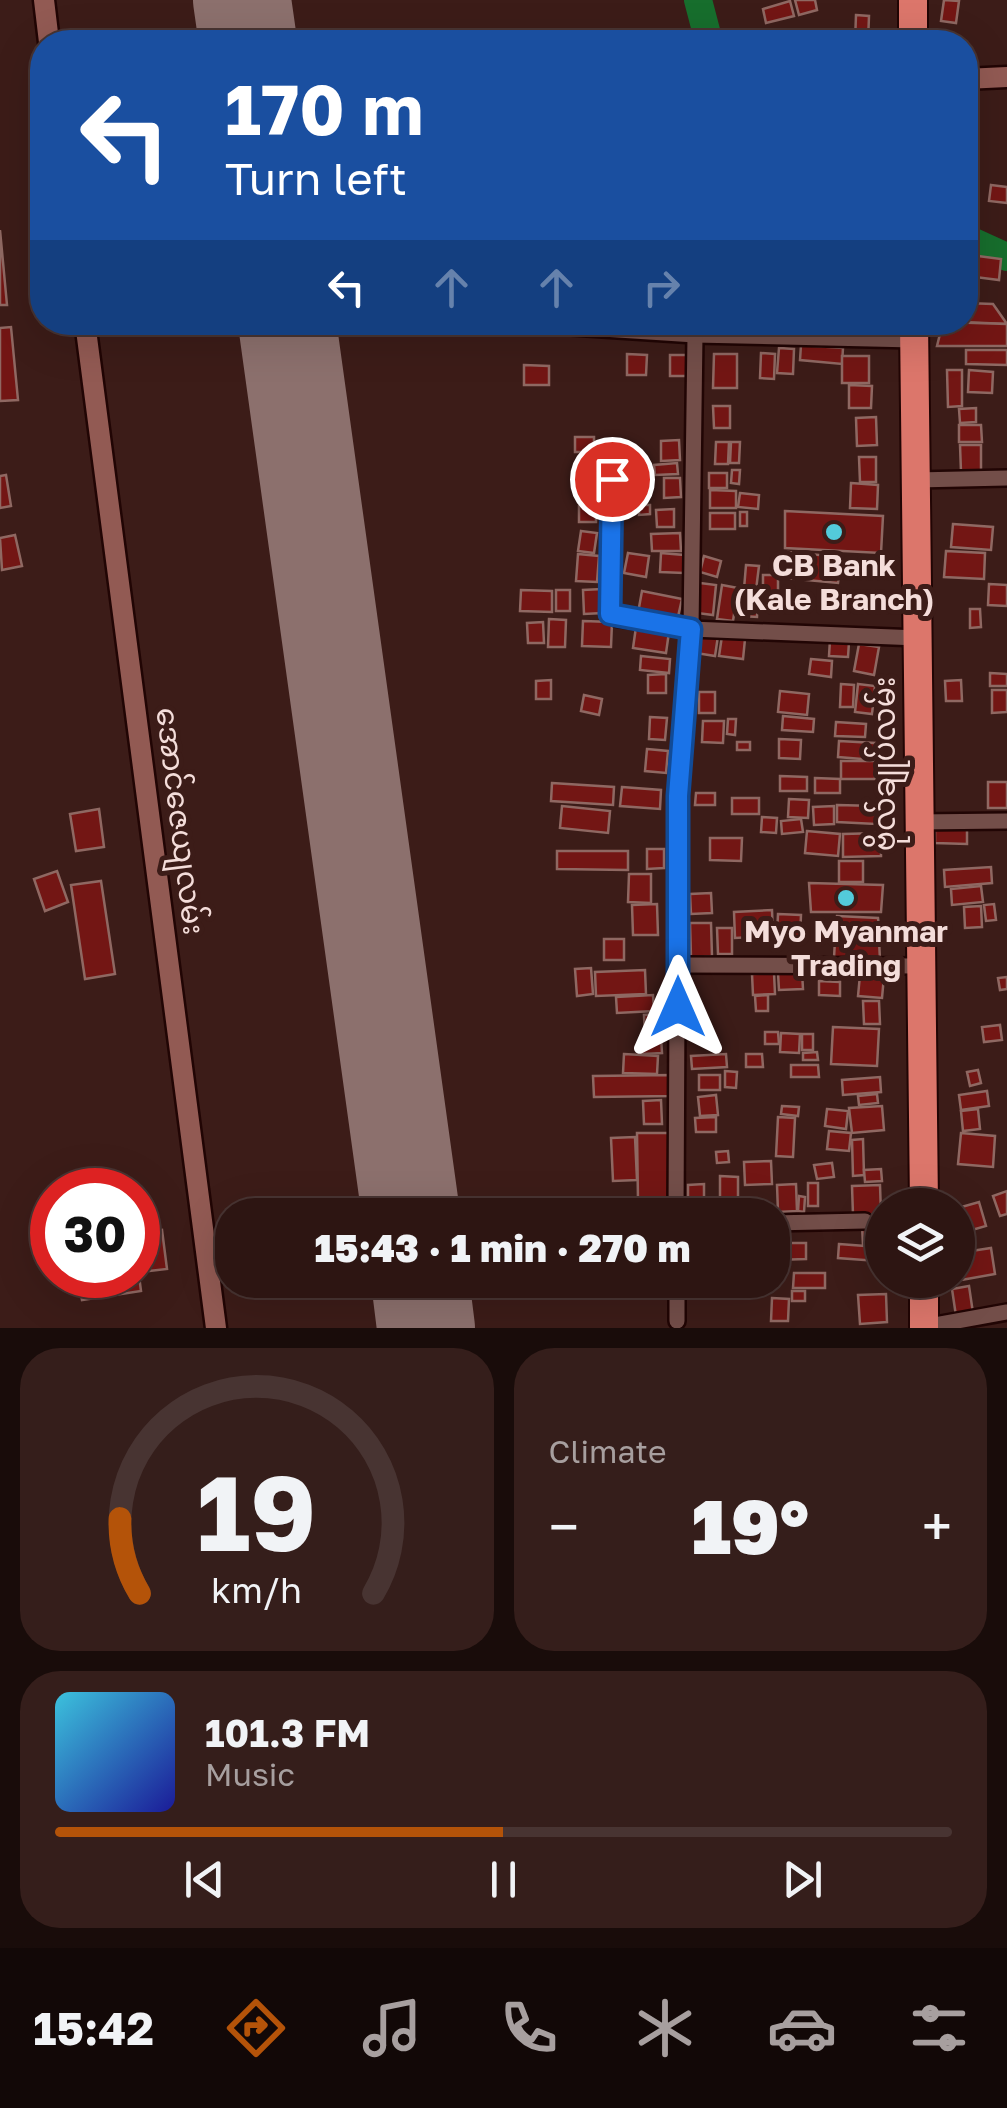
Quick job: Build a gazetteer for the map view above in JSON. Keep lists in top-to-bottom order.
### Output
{
  "streets": {
    "highway": ["ဗိုလ်ချုပ်လမ်း"],
    "street": ["အောင်ဇေယျလမ်း"]
  },
  "places": ["CB Bank (Kale Branch)", "Myo Myanmar Trading"],
  "page": {
    "turn": ["170 m", "Turn left"],
    "limit": "30",
    "trip": "15:43 · 1 min · 270 m",
    "tile": "Climate",
    "heat": ["−", "19°", "+"],
    "song": ["101.3 FM", "Music"],
    "tabs": "15:42",
    "gauge": ["19", "km/h"]
  }
}
